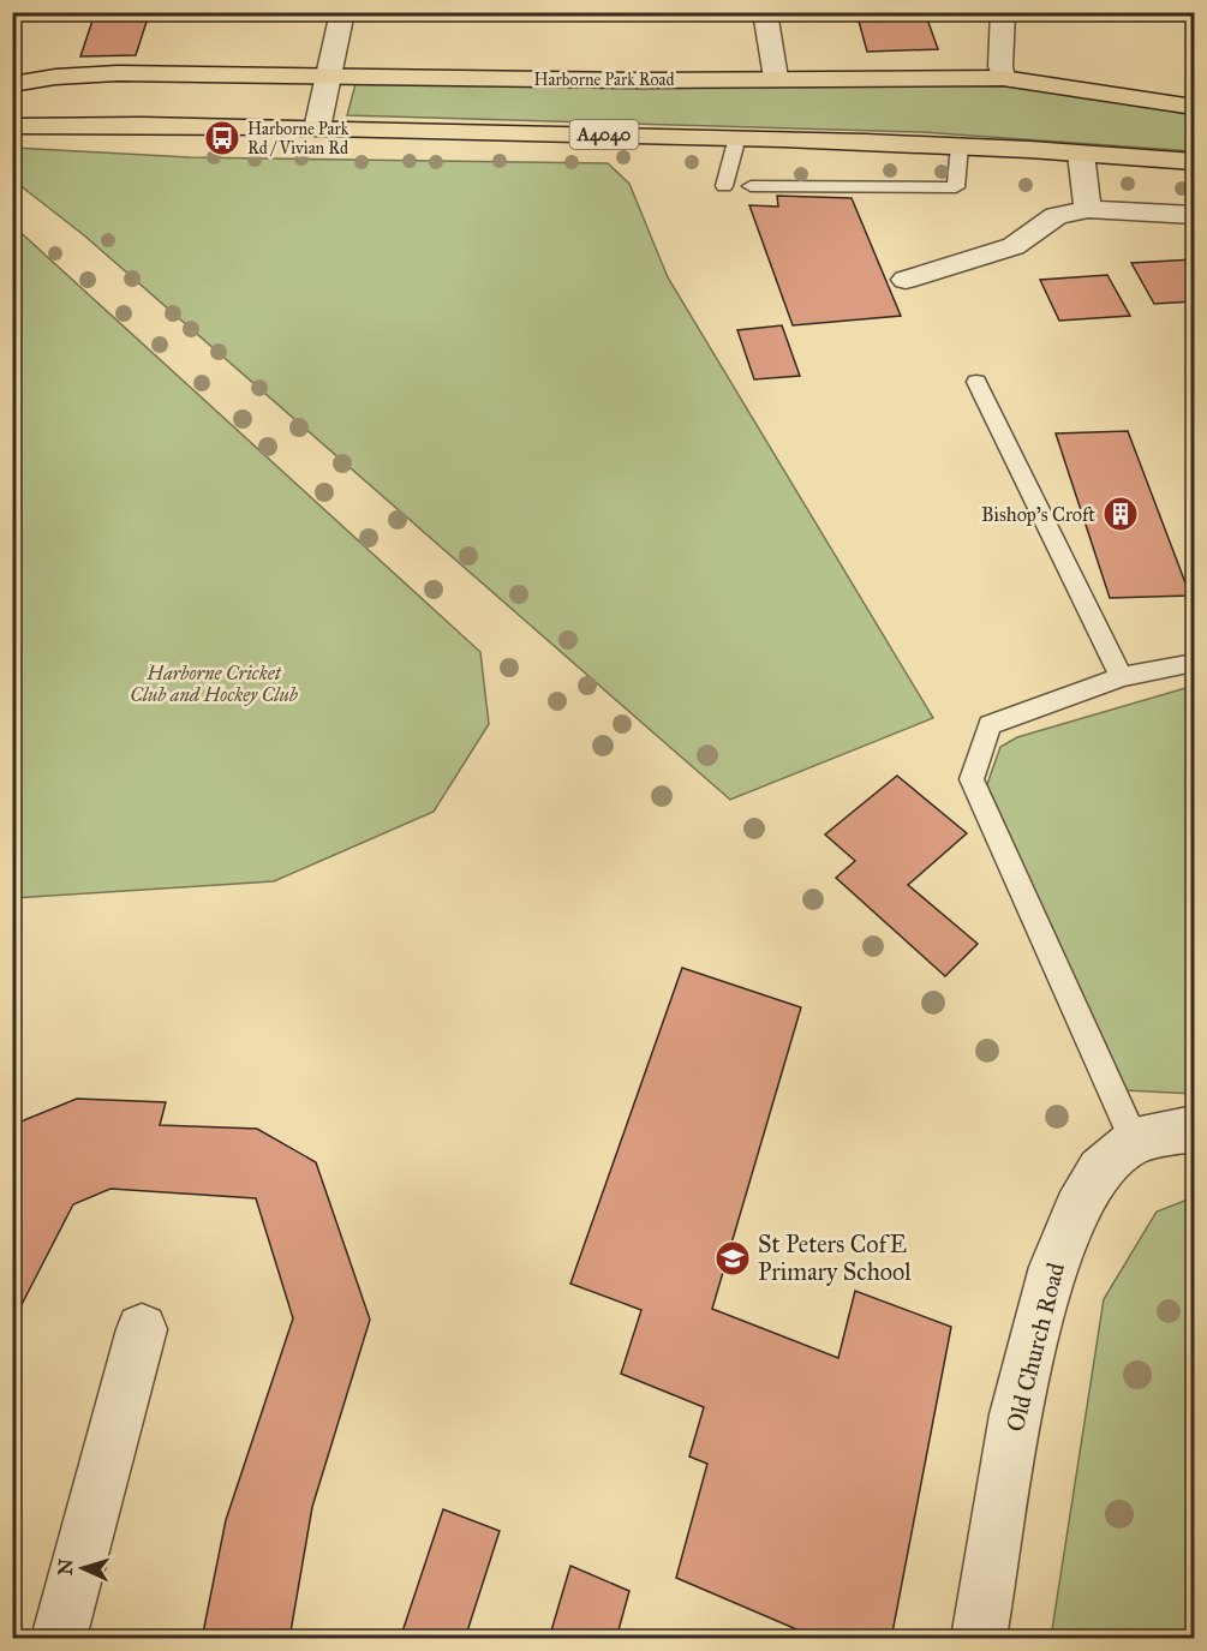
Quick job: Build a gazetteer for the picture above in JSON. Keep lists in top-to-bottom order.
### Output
{
  "streets": {
    "main road": ["Harborne Park Road", "A4040"],
    "street": ["Old Church Road"]
  },
  "parks": ["Harborne Cricket Club and Hockey Club"],
  "places": {
    "bus stop": ["Harborne Park Rd / Vivian Rd"],
    "building": ["Bishop's Croft"],
    "school or university": ["St Peters CofE Primary School"]
  },
  "north": "left"
}
